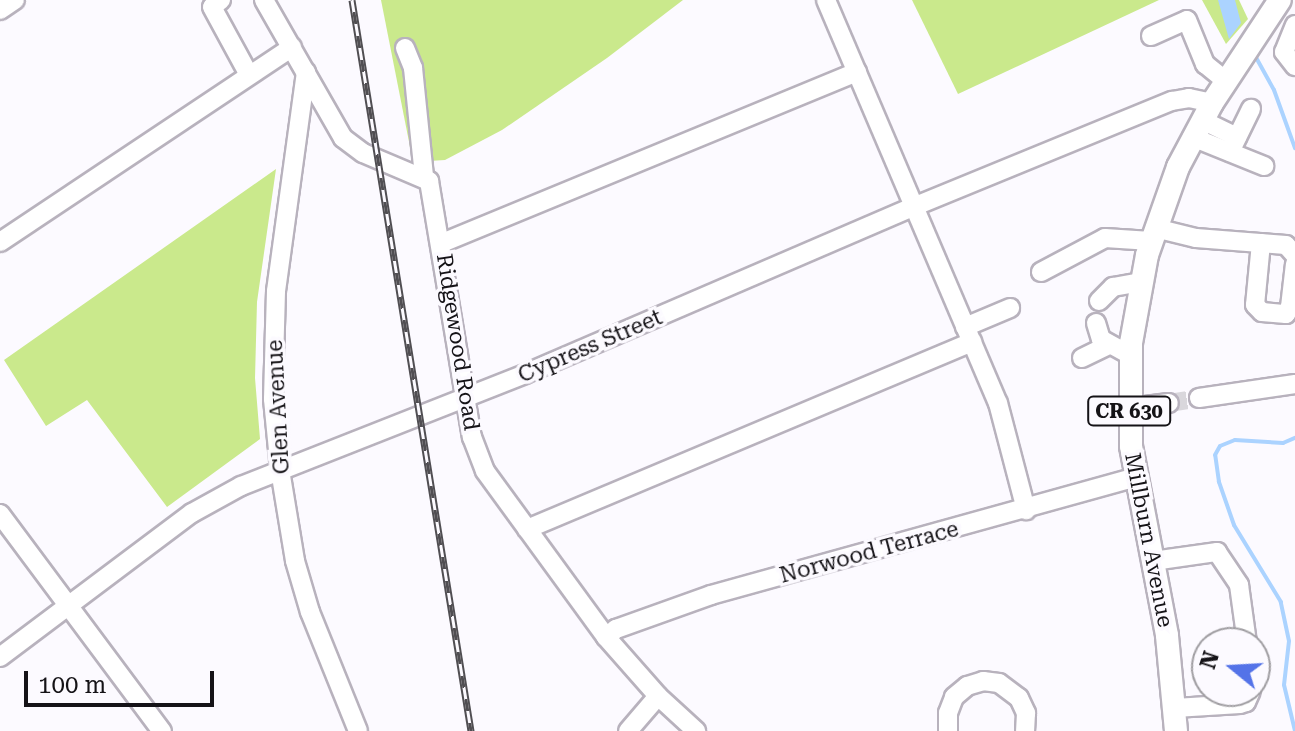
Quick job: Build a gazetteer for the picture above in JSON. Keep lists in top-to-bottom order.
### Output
{
  "streets": {
    "main road": ["CR 630", "Millburn Avenue"],
    "street": [
      "Ridgewood Road",
      "Cypress Street",
      "Glen Avenue",
      "Norwood Terrace"
    ]
  },
  "crossings": [
    ["Ridgewood Road", "Cypress Street"],
    ["Ridgewood Road", "Norwood Terrace"],
    ["Cypress Street", "Glen Avenue"],
    ["Cypress Street", "Millburn Avenue"],
    ["Millburn Avenue", "Norwood Terrace"]
  ],
  "scale_bar": "100 m",
  "north": "left"
}
